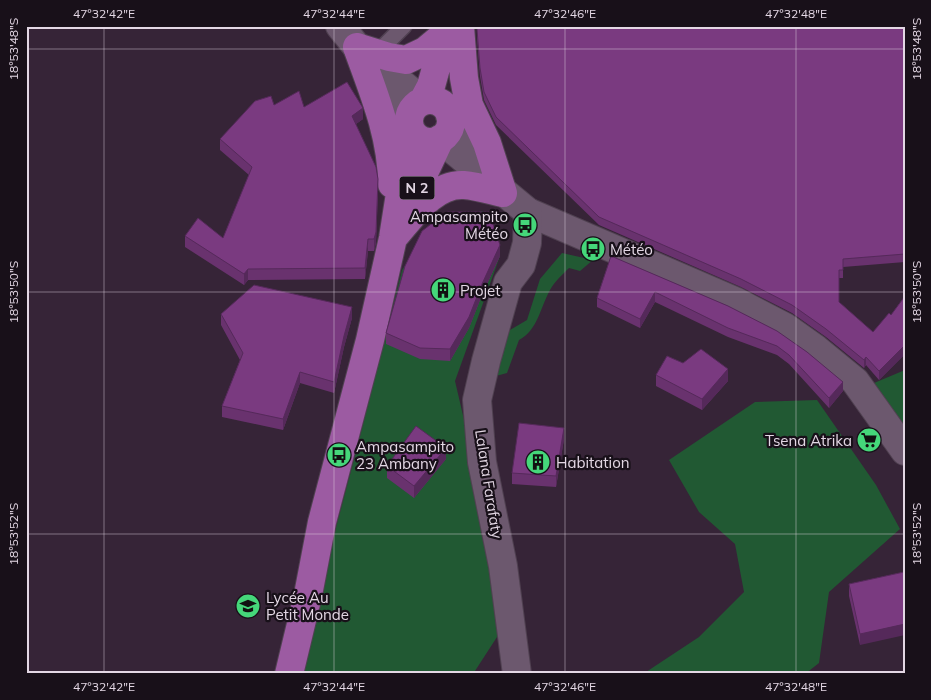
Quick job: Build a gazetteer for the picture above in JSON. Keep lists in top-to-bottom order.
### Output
{
  "streets": {
    "main road": ["N 2", "Lalana Farafaty"]
  },
  "places": {
    "bus stop": ["Ampasampito Météo", "Météo", "Ampasampito 23 Ambany"],
    "building": ["Projet", "Habitation"],
    "supermarket": ["Tsena Atrika"],
    "school or university": ["Lycée Au Petit Monde"]
  },
  "coordinates": [
    "47°32'42\"E",
    "47°32'44\"E",
    "47°32'46\"E",
    "47°32'48\"E",
    "18°53'48\"S",
    "18°53'50\"S",
    "18°53'52\"S"
  ]
}
